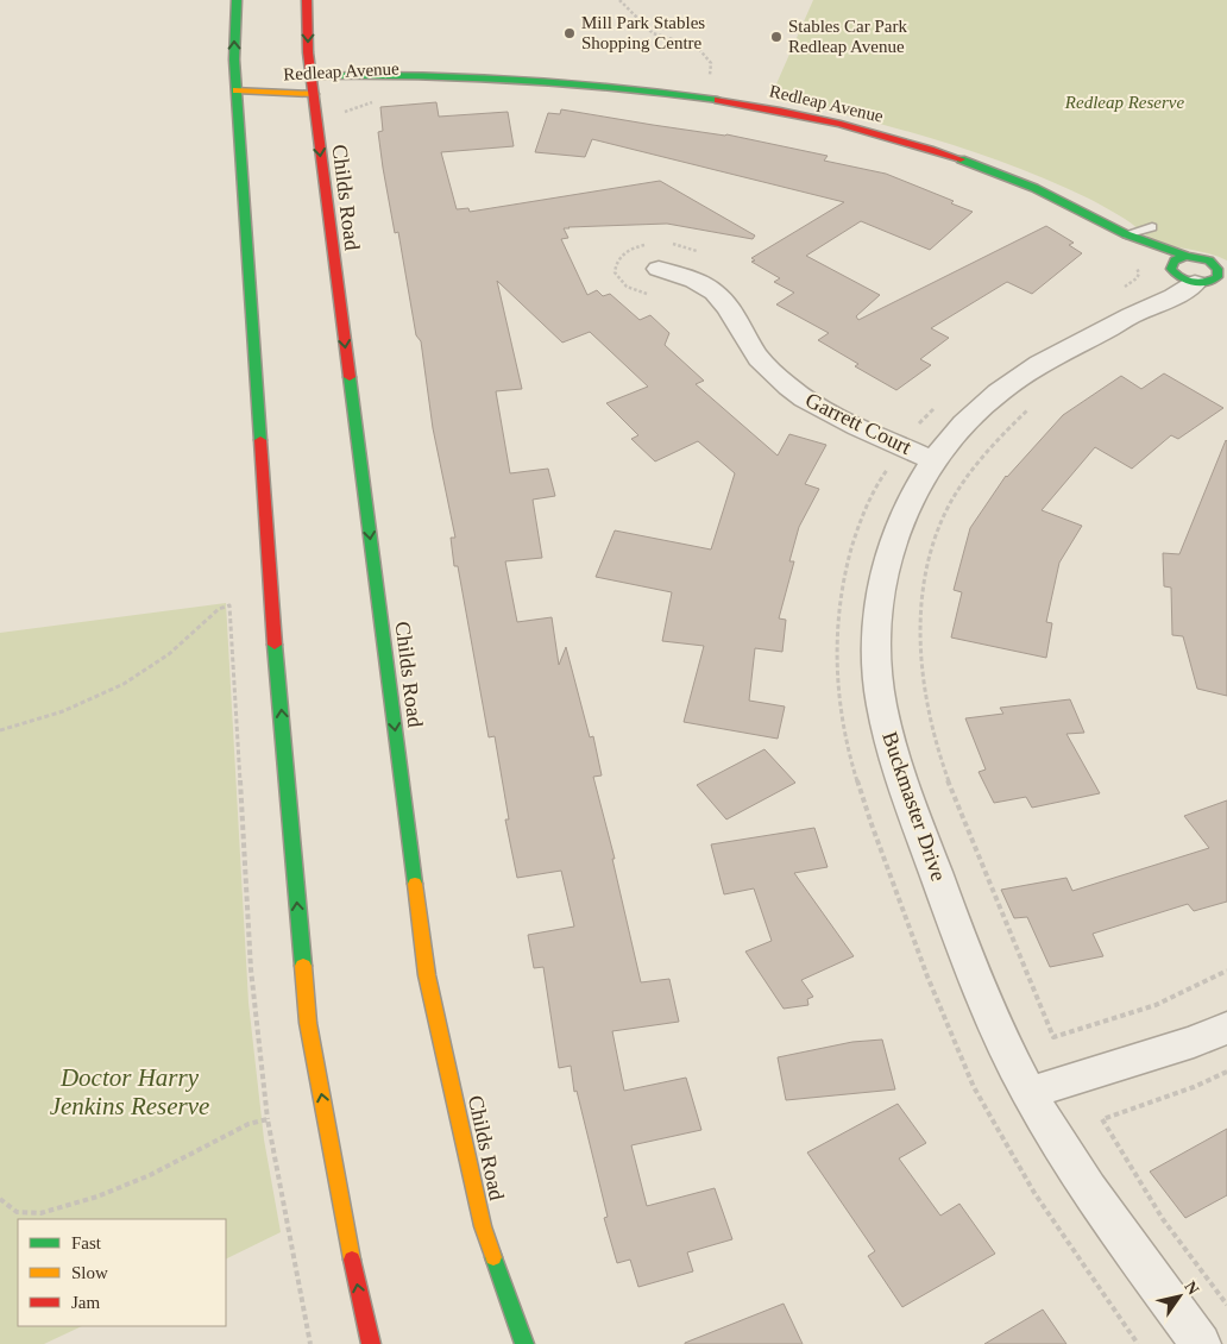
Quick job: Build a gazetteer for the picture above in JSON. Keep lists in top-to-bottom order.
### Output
{
  "streets": {
    "main road": ["Redleap Avenue", "Childs Road"],
    "street": ["Garrett Court", "Buckmaster Drive"]
  },
  "crossings": [
    ["Redleap Avenue", "Childs Road"],
    ["Redleap Avenue", "Buckmaster Drive"],
    ["Garrett Court", "Buckmaster Drive"]
  ],
  "parks": ["Redleap Reserve", "Doctor Harry Jenkins Reserve"],
  "places": ["Mill Park Stables Shopping Centre", "Stables Car Park Redleap Avenue"],
  "legend": ["Fast", "Slow", "Jam"],
  "north": "top right"
}
